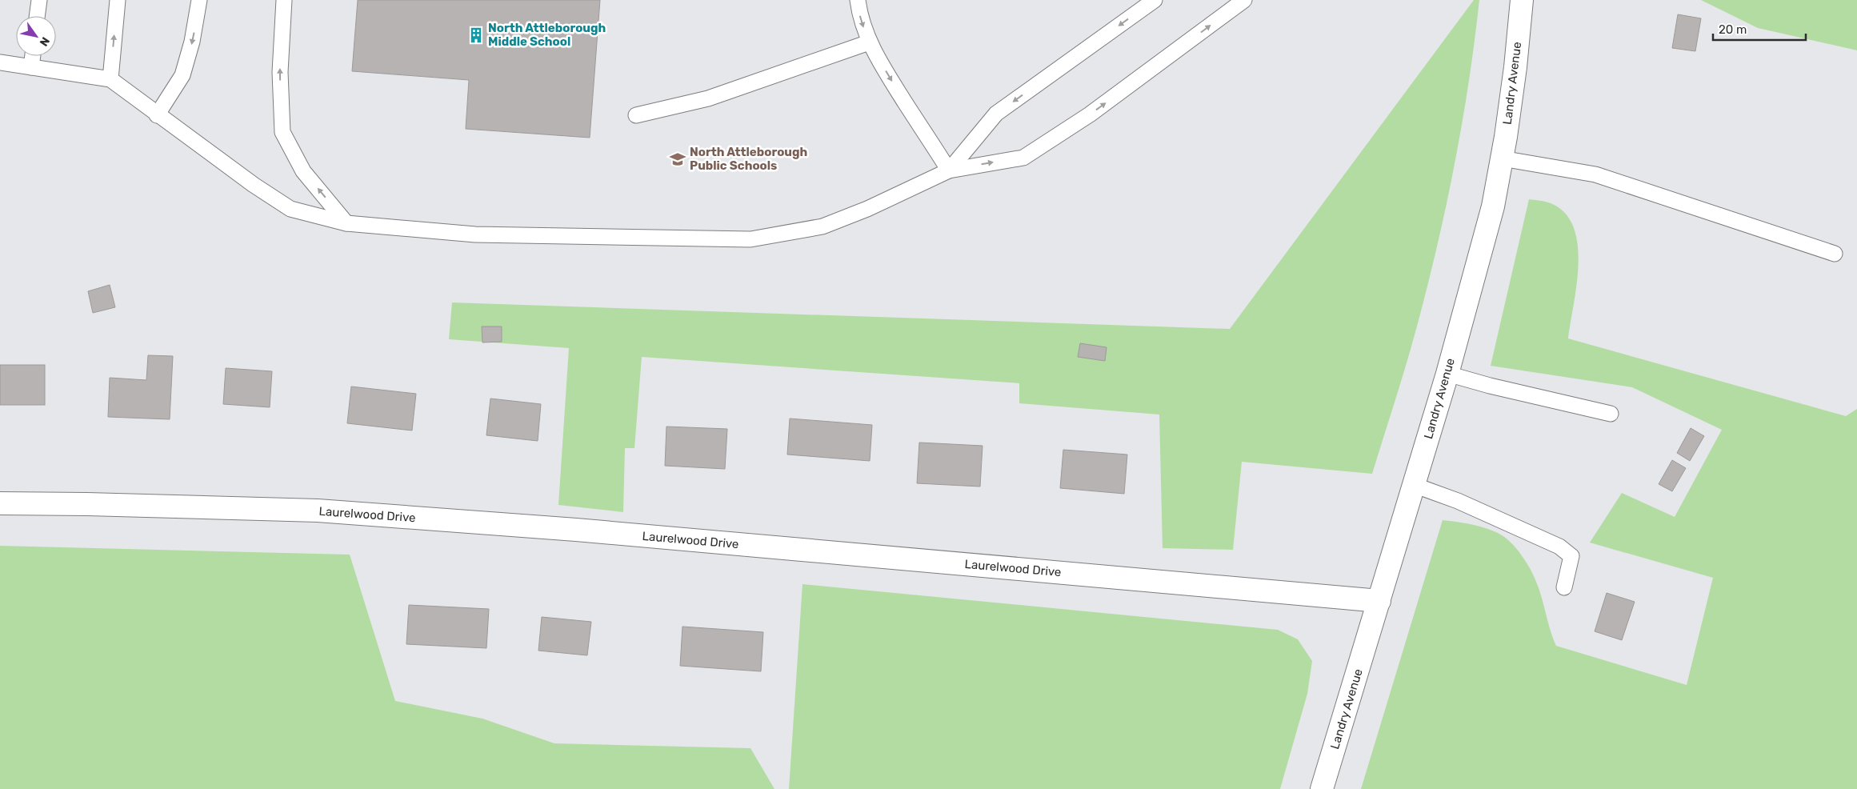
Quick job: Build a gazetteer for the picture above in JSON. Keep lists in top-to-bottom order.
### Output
{
  "streets": {
    "street": ["Landry Avenue", "Laurelwood Drive"]
  },
  "crossings": [
    ["Landry Avenue", "Laurelwood Drive"]
  ],
  "places": {
    "building": ["North Attleborough Middle School"],
    "school or university": ["North Attleborough Public Schools"]
  },
  "scale_bar": "20 m",
  "north": "bottom right"
}
